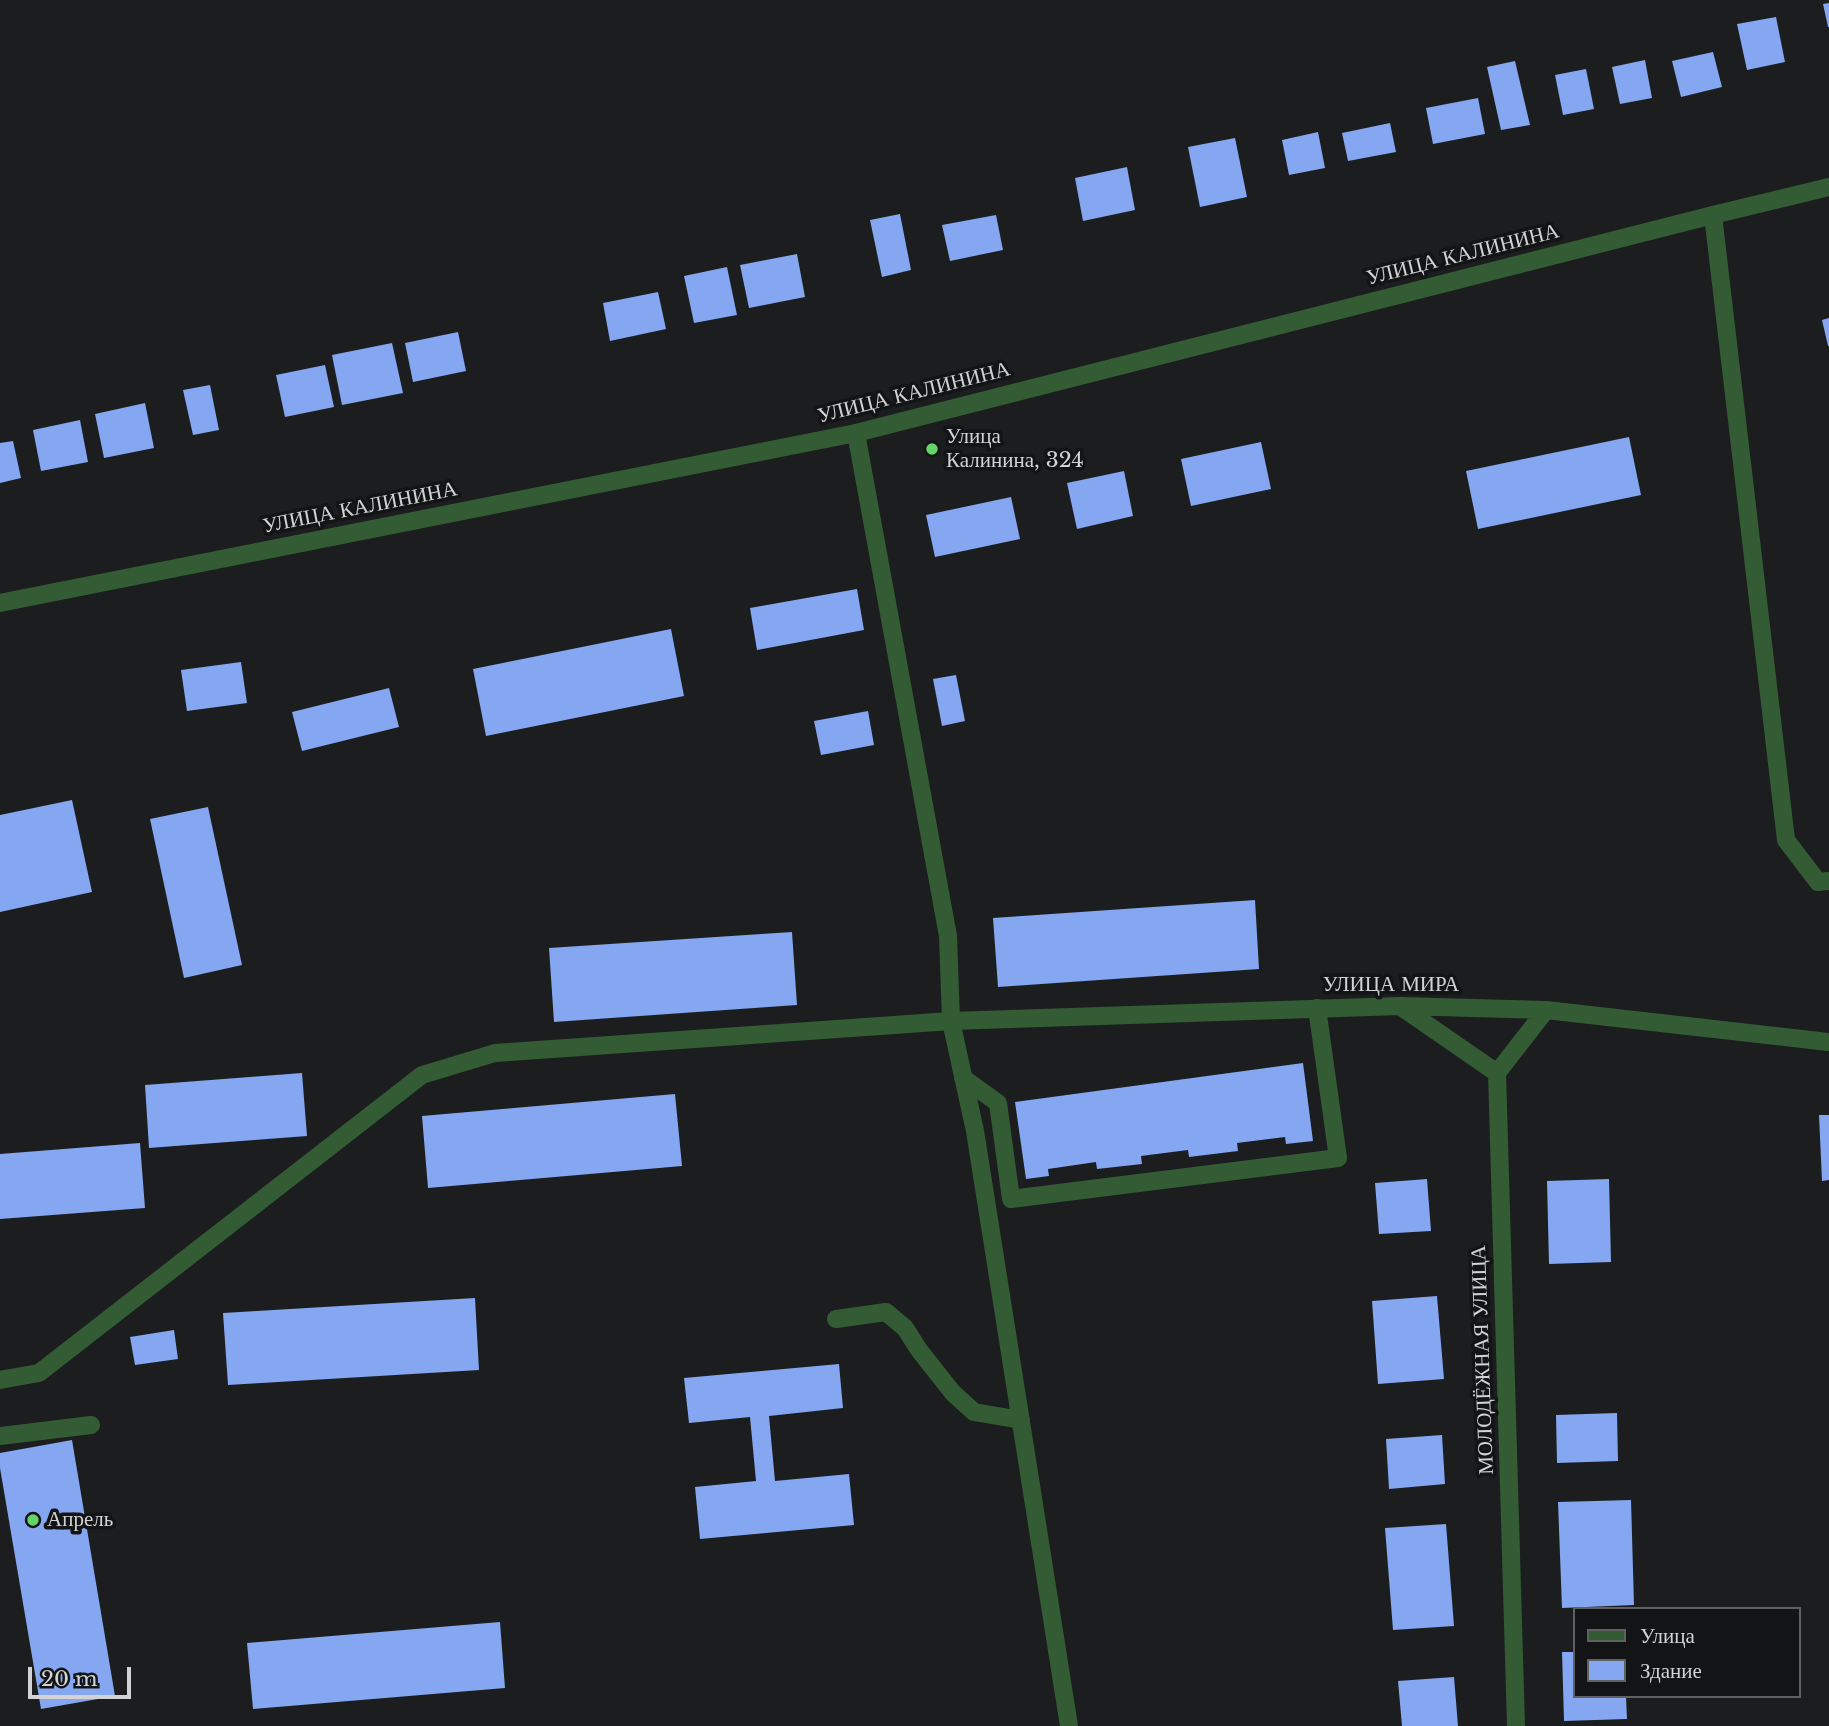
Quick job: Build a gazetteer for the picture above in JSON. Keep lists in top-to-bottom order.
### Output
{
  "streets": {
    "street": ["УЛИЦА КАЛИНИНА", "УЛИЦА МИРА", "МОЛОДЁЖНАЯ УЛИЦА"]
  },
  "places": ["Улица Калинина, 324", "Апрель"],
  "legend": ["Улица", "Здание"],
  "scale_bar": "20 m"
}
